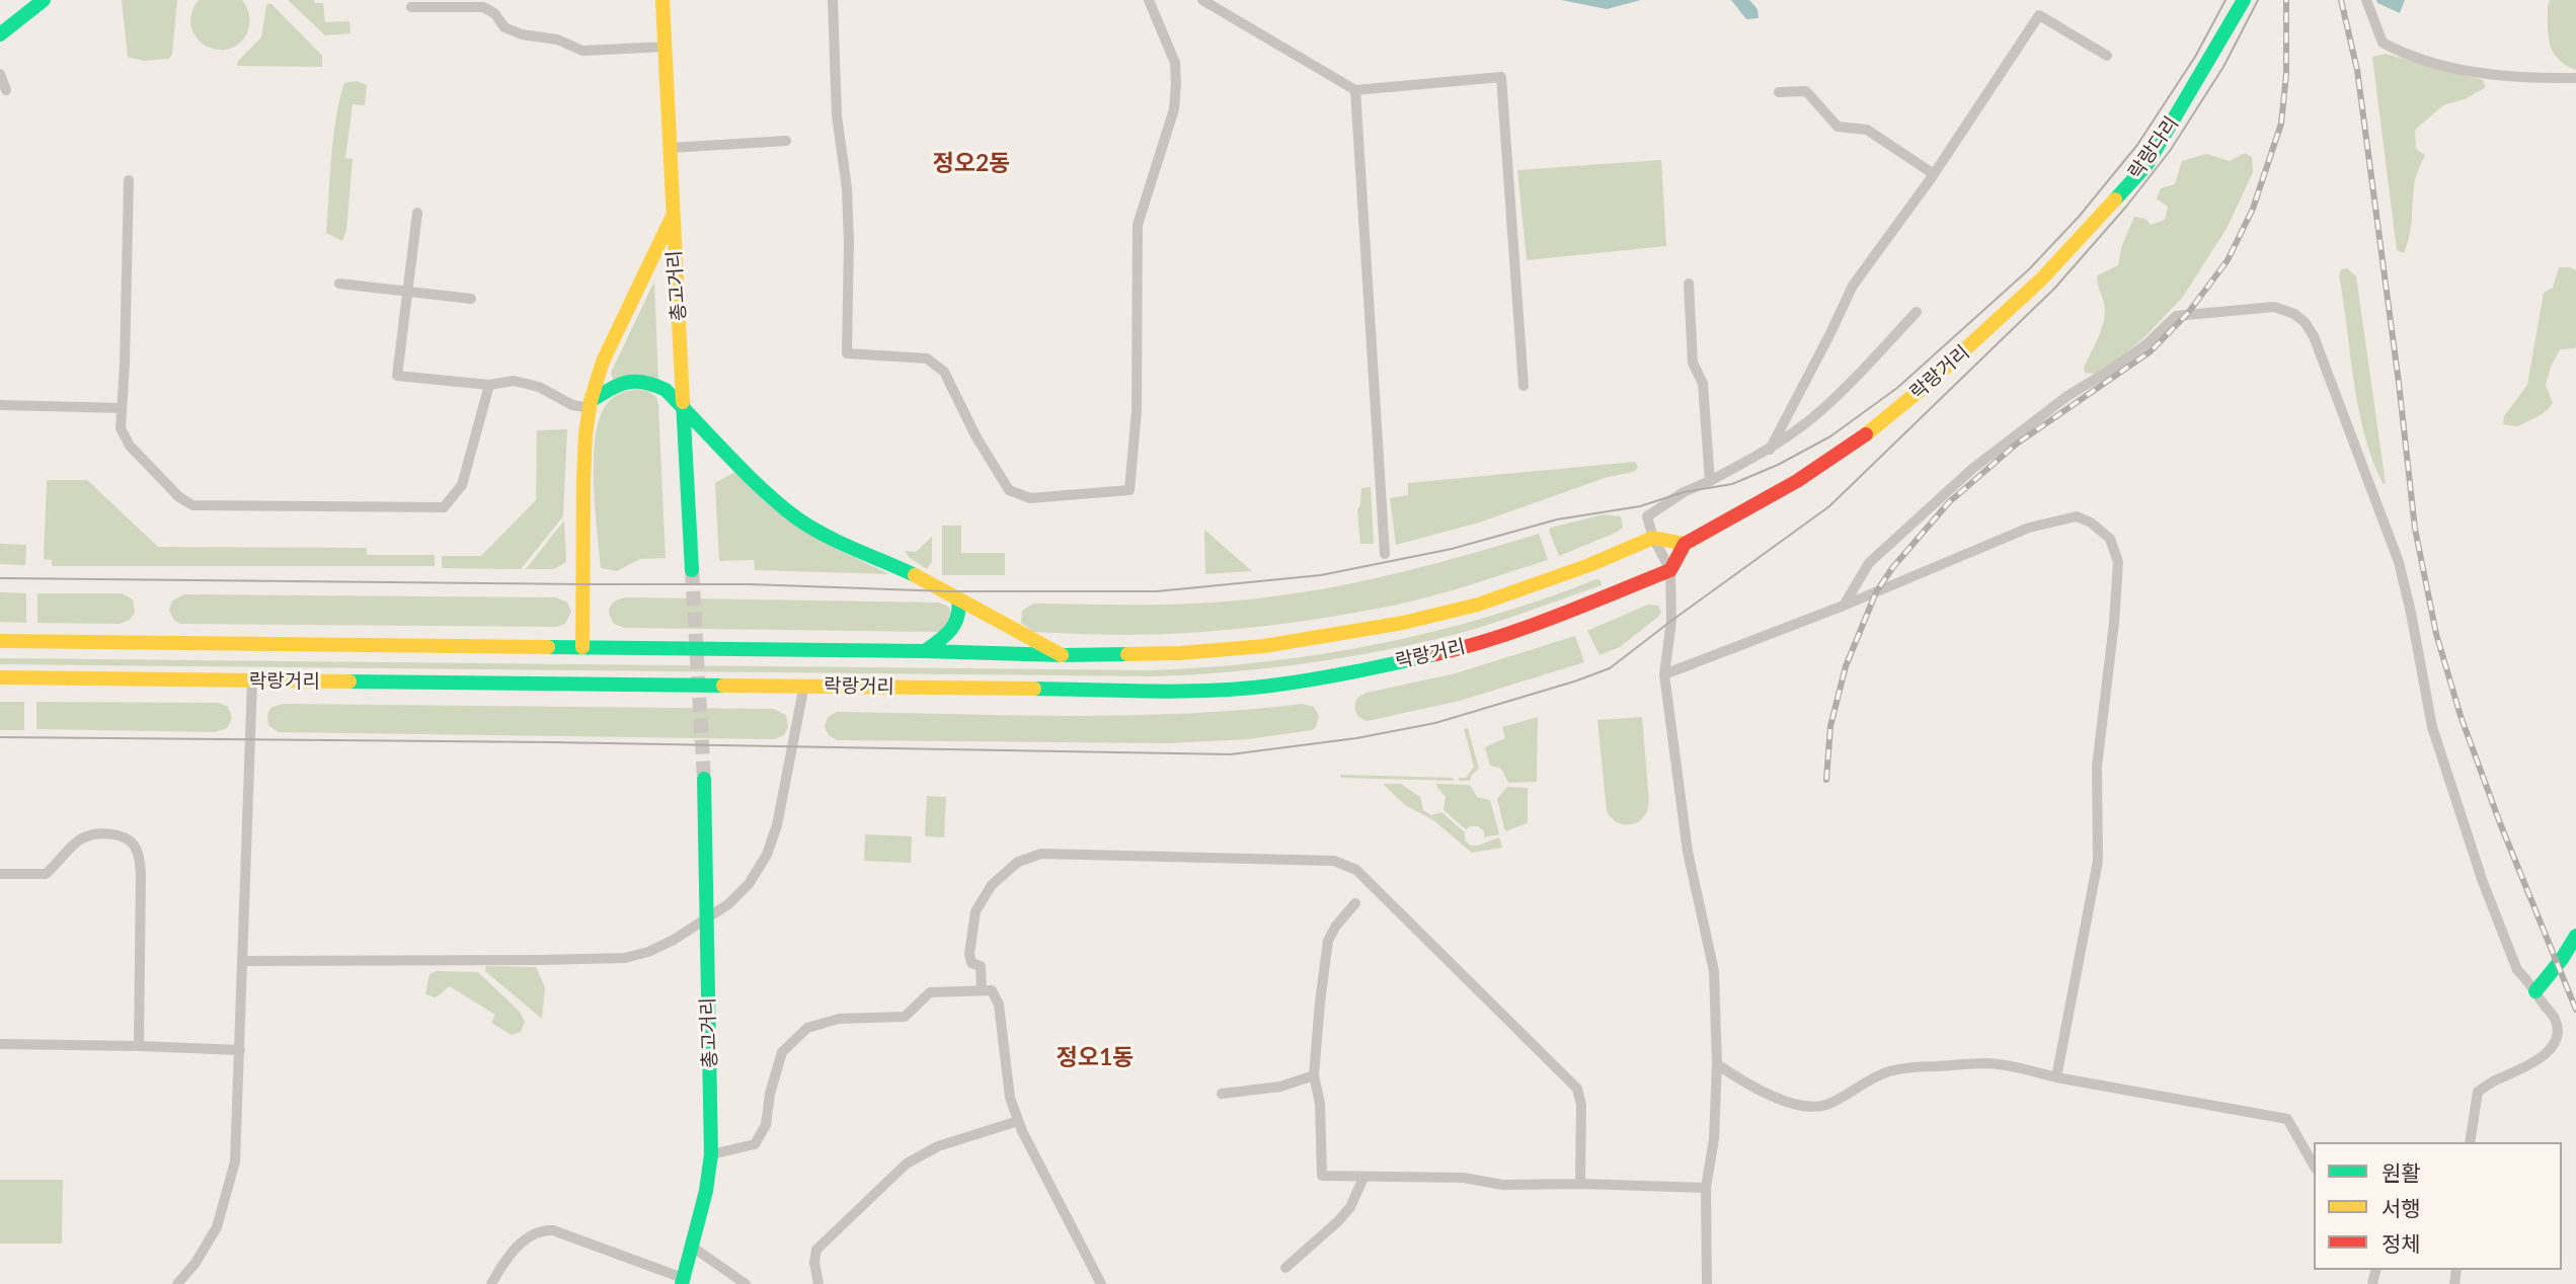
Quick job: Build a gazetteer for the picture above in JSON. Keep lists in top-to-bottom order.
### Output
{
  "streets": {
    "main road": ["락랑다리", "총고거리", "락랑거리"]
  },
  "crossings": [
    ["락랑다리", "락랑거리"]
  ],
  "districts": ["정오2동", "정오1동"],
  "legend": ["원활", "서행", "정체"]
}
